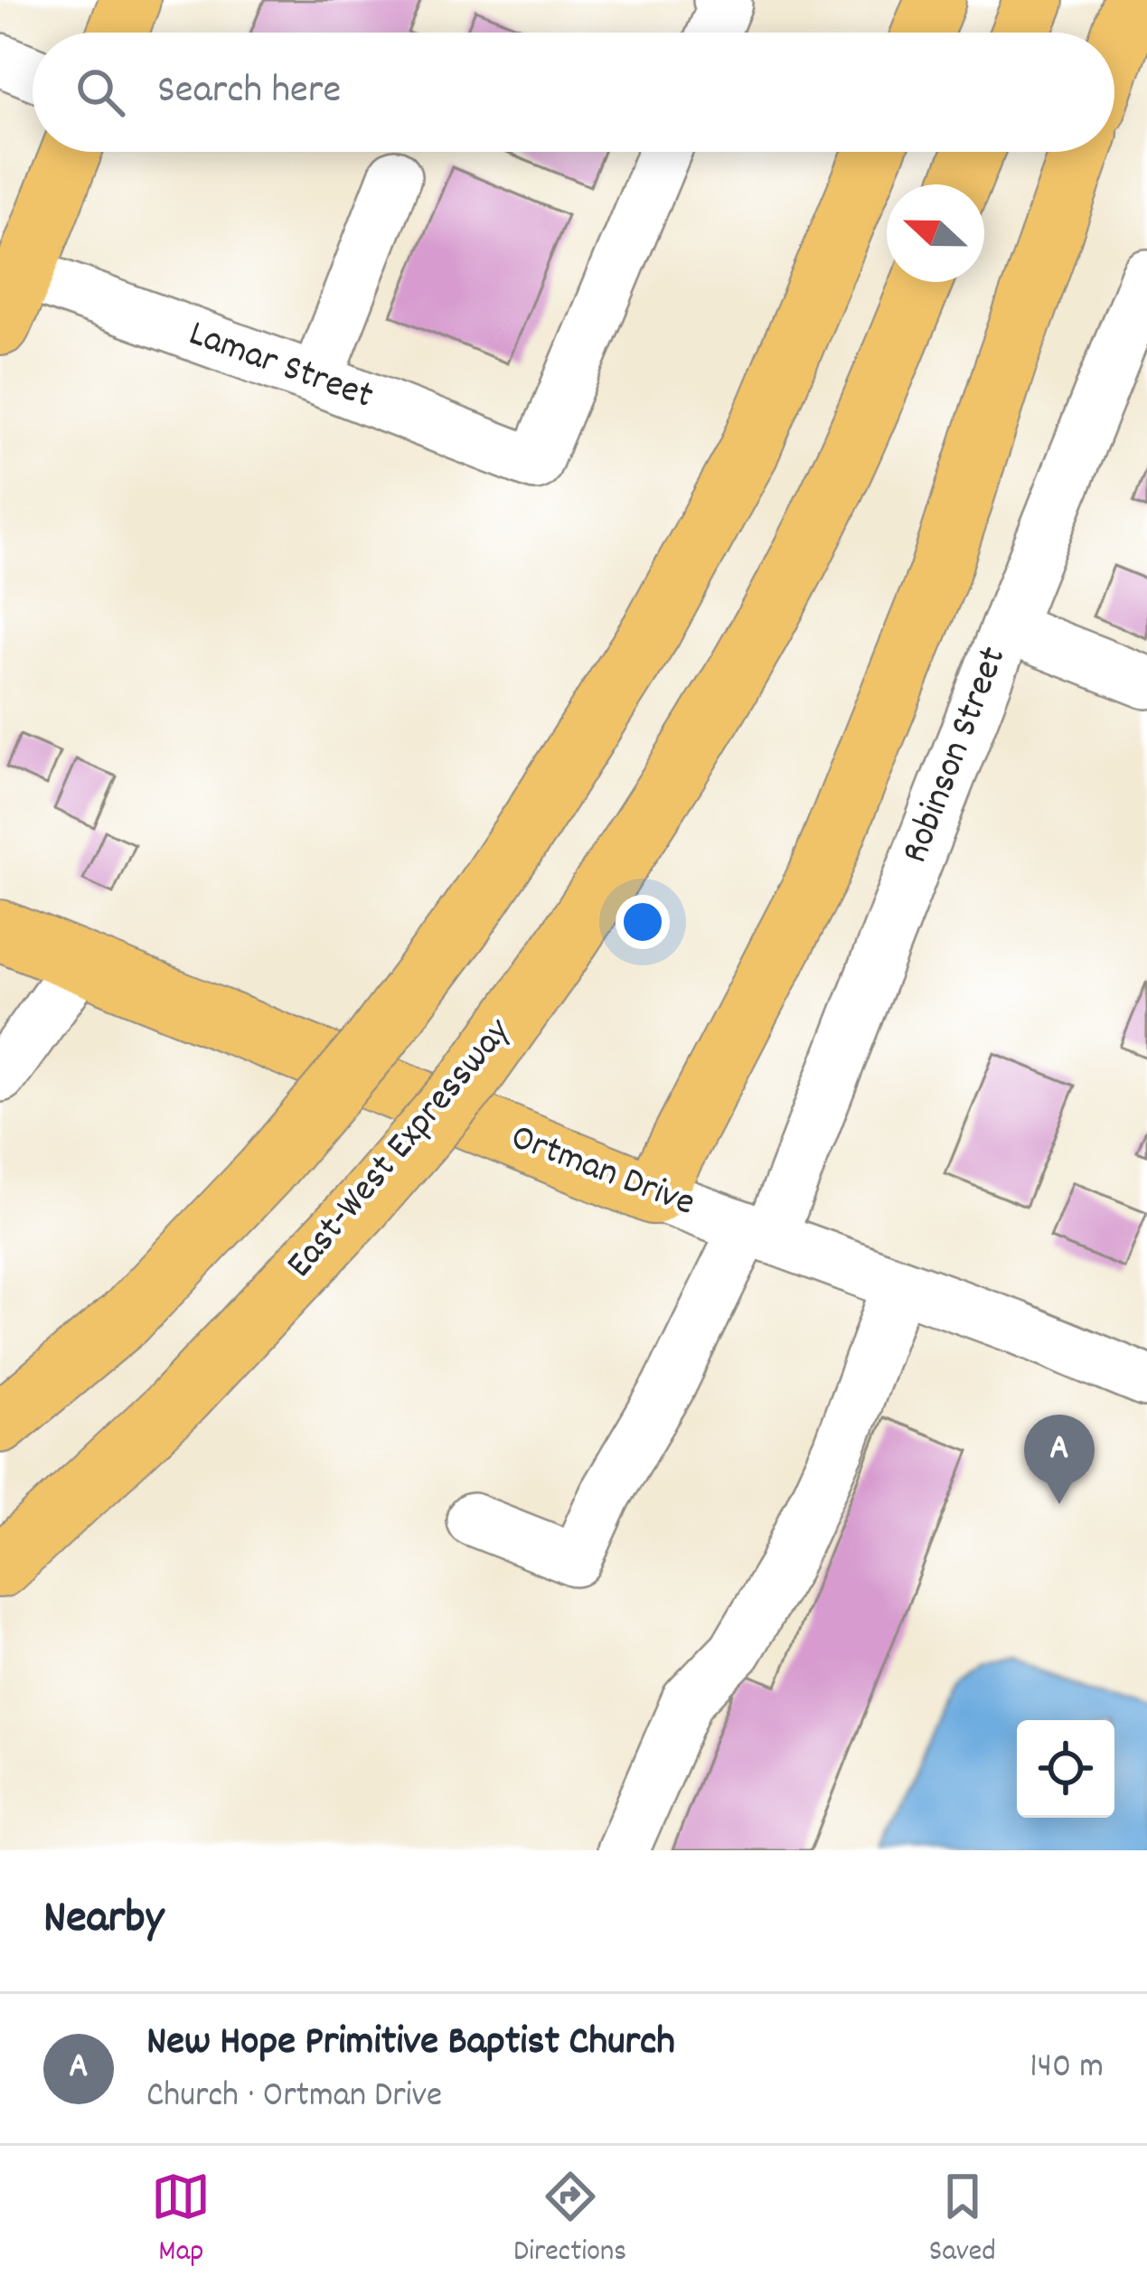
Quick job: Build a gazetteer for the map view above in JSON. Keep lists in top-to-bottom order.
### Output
{
  "streets": {
    "main road": ["East-West Expressway", "Ortman Drive"],
    "street": ["Lamar Street", "Robinson Street"]
  },
  "crossings": [
    ["Robinson Street", "Ortman Drive"]
  ],
  "north": "left",
  "page": {
    "search": "Search here",
    "pins": "A",
    "heading": "Nearby",
    "list": [
      {
        "mark": "A",
        "name": "New Hope Primitive Baptist Church",
        "note": "Church · Ortman Drive",
        "value": "140 m"
      }
    ],
    "nav": ["Map", "Directions", "Saved"]
  }
}
